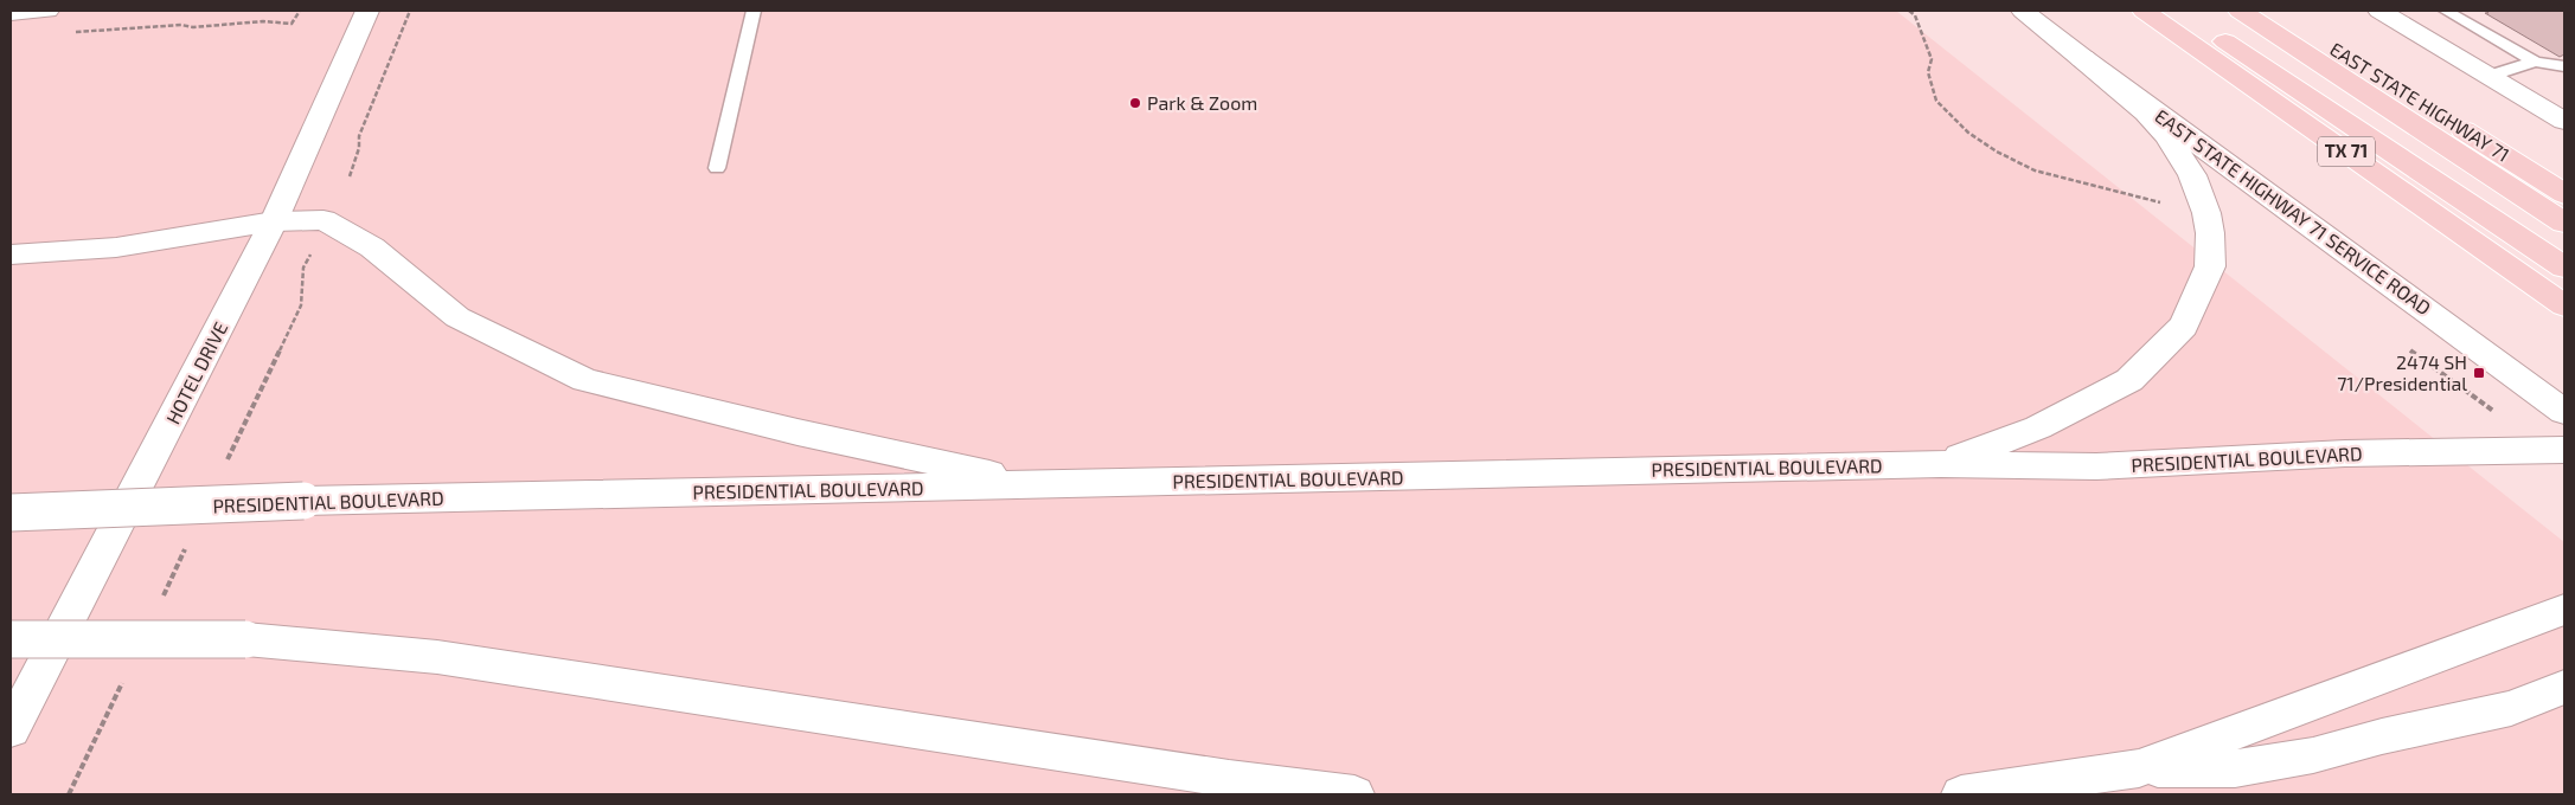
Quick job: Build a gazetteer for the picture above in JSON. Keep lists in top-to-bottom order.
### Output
{
  "streets": {
    "highway": ["EAST STATE HIGHWAY 71", "TX 71"],
    "main road": ["EAST STATE HIGHWAY 71 SERVICE ROAD", "HOTEL DRIVE", "PRESIDENTIAL BOULEVARD"]
  },
  "places": {
    "other": ["Park & Zoom"],
    "transit": ["2474 SH 71/Presidential"]
  }
}
